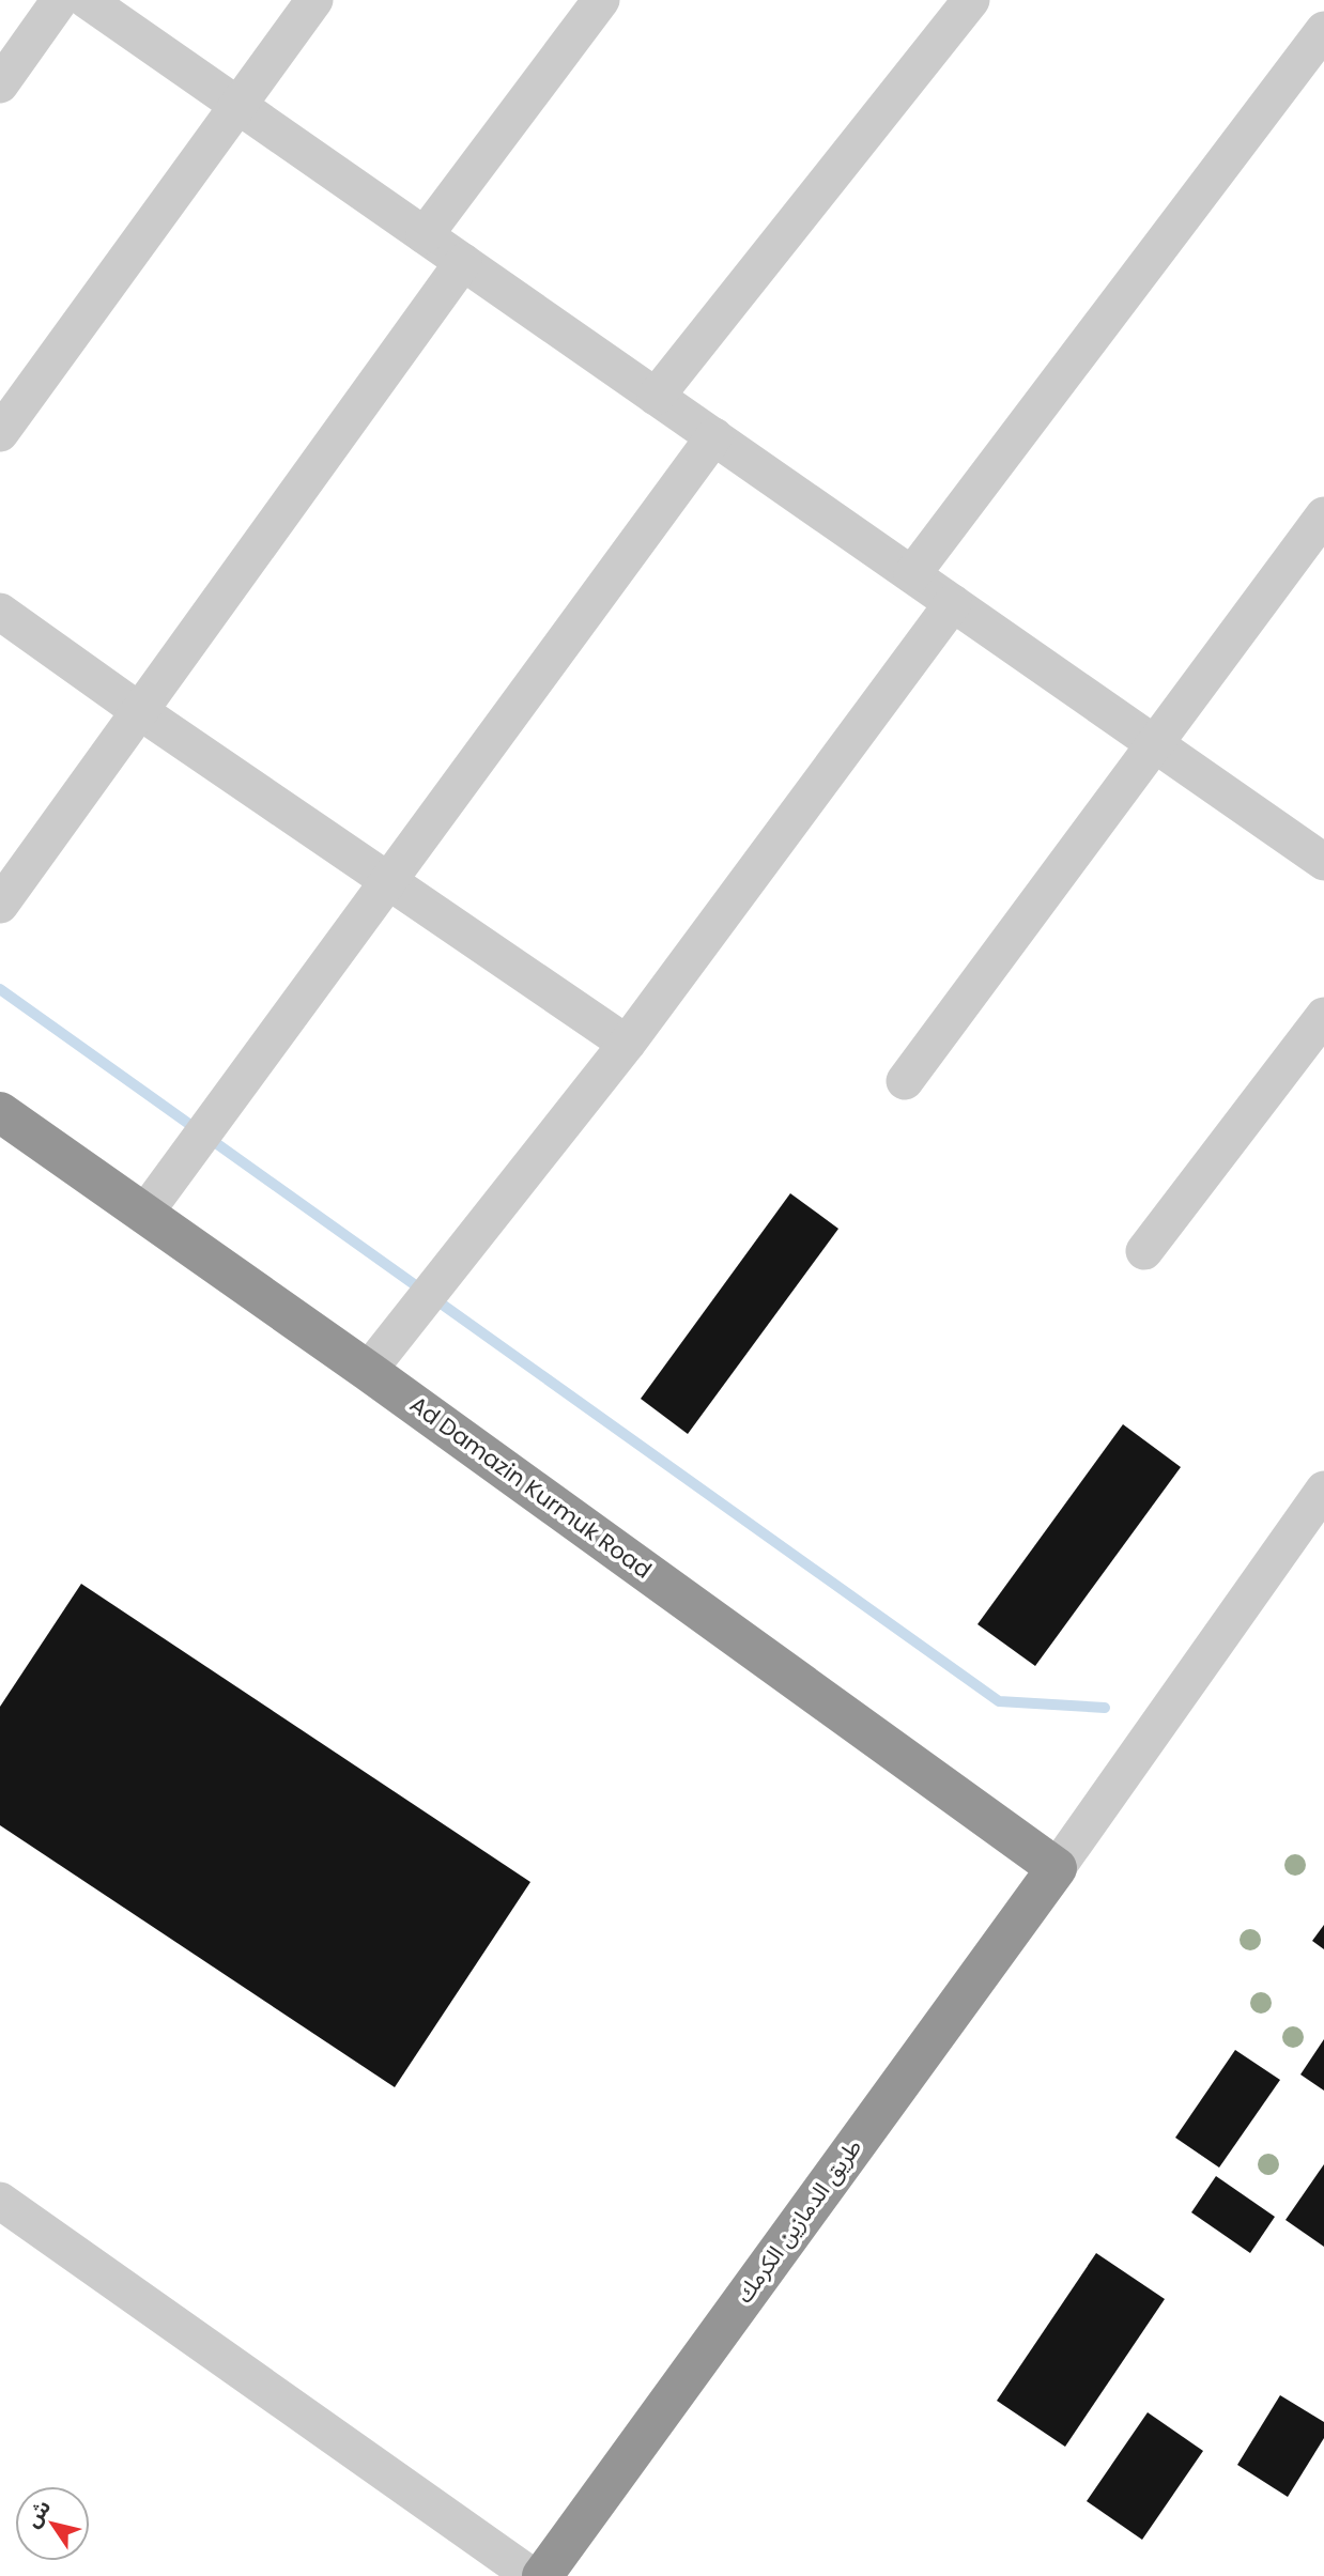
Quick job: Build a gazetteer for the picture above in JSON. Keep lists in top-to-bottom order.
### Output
{
  "streets": {
    "highway": ["Ad Damazin Kurmuk Road", "طريق الدمازين الكرمك"]
  },
  "crossings": [
    ["Ad Damazin Kurmuk Road", "طريق الدمازين الكرمك"]
  ],
  "north": "top left"
}
